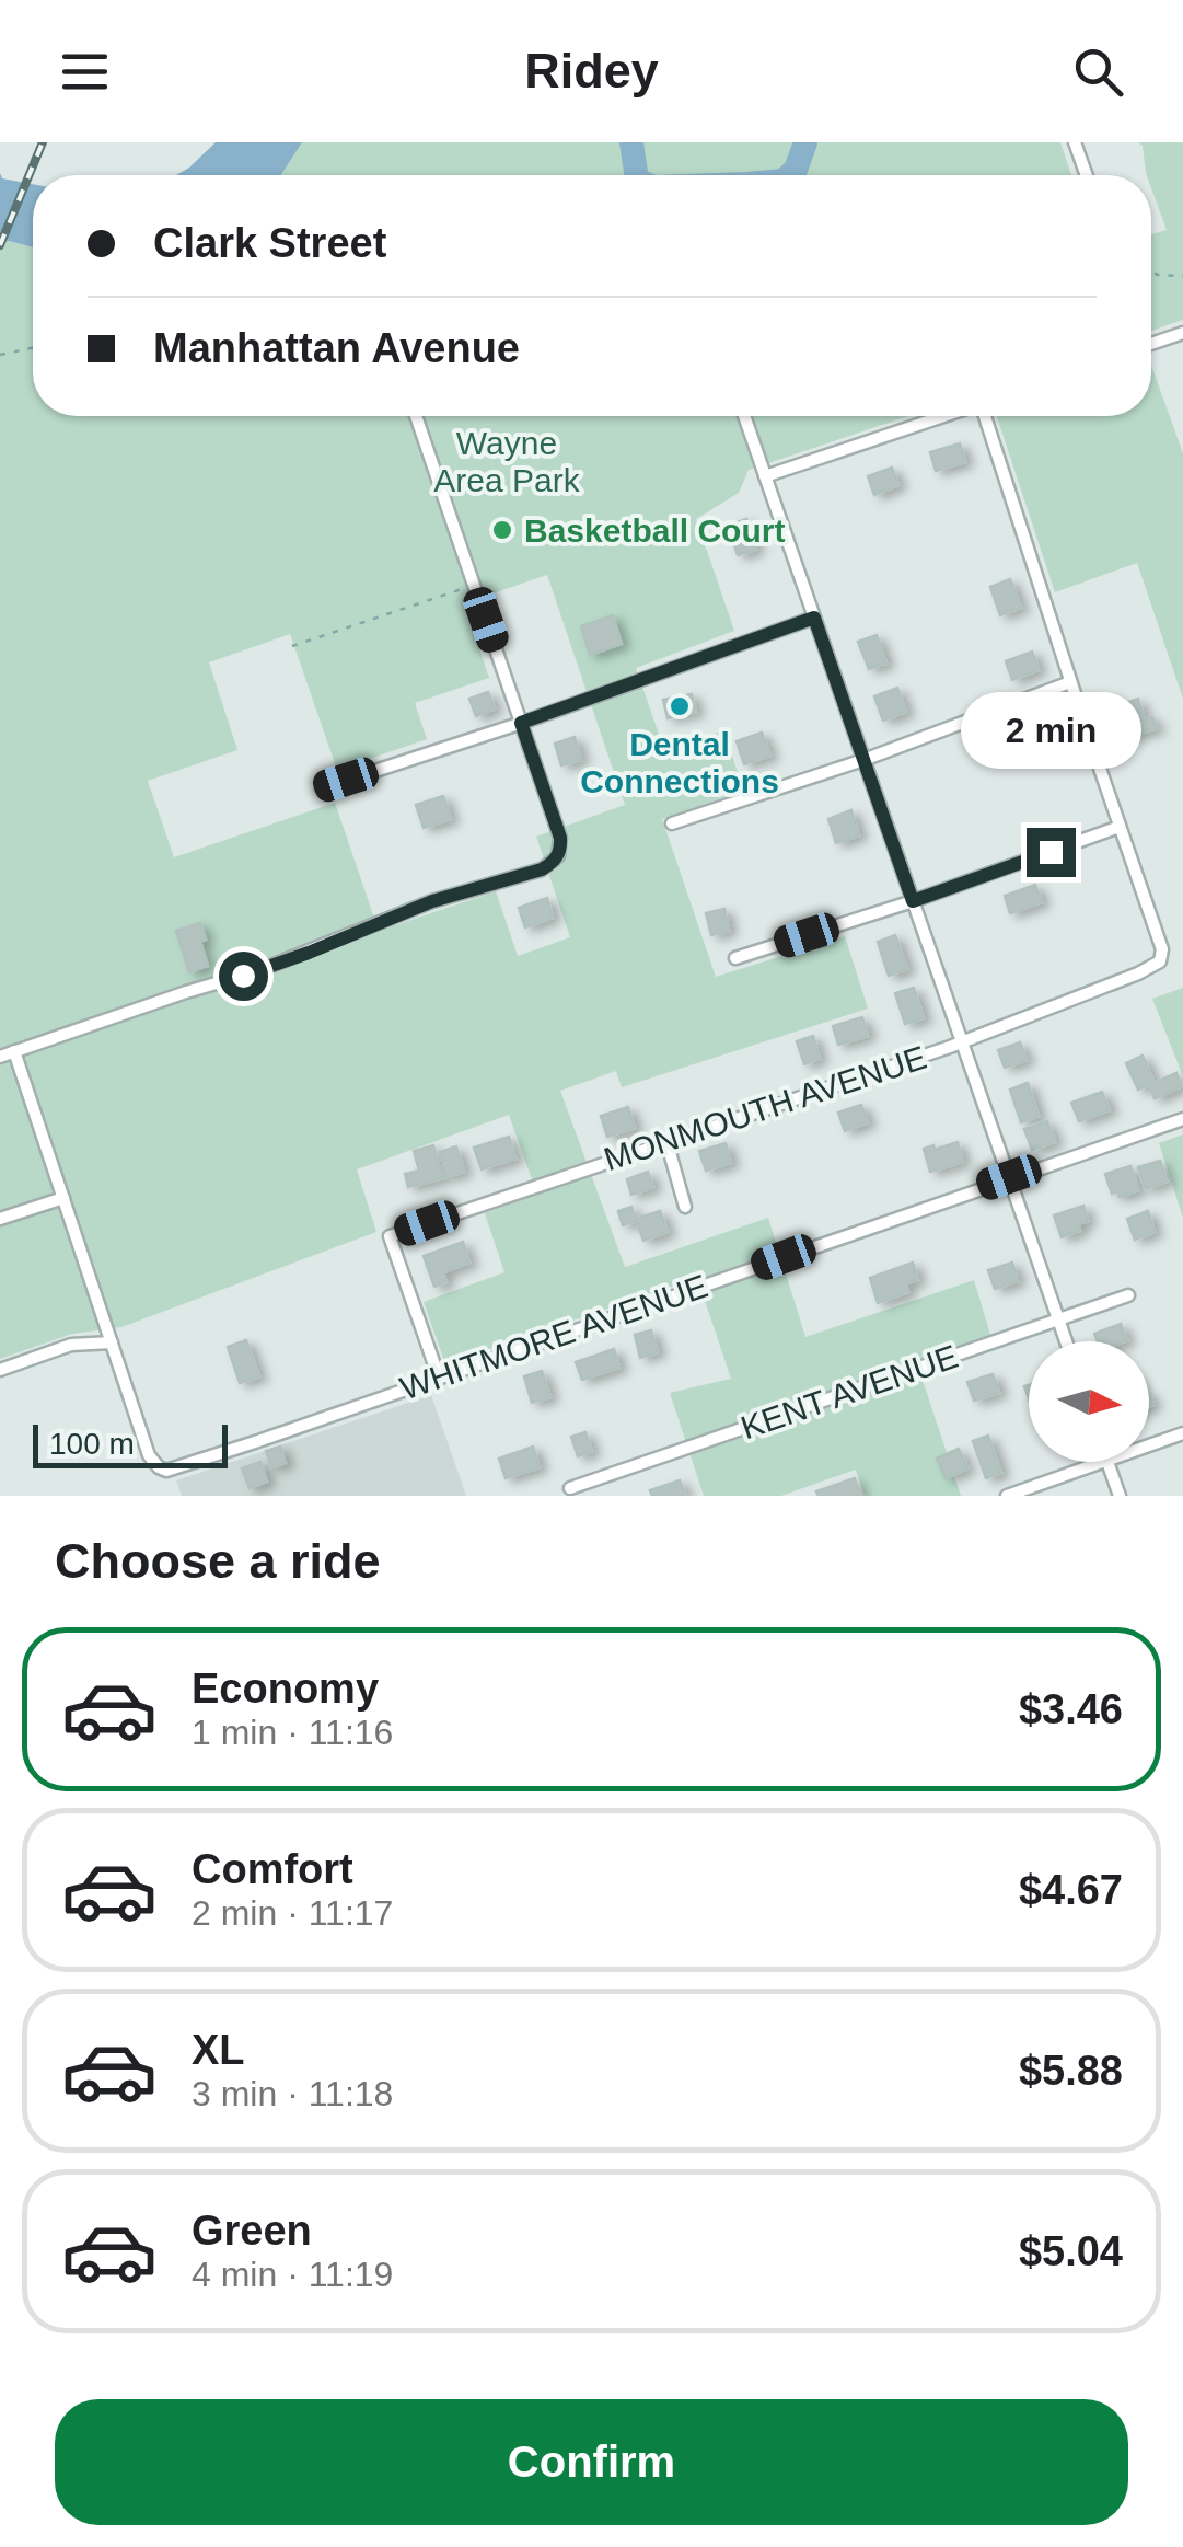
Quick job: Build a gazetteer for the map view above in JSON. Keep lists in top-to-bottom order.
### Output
{
  "streets": {
    "street": ["MONMOUTH AVENUE", "WHITMORE AVENUE", "KENT AVENUE"]
  },
  "crossings": [
    ["MONMOUTH AVENUE", "WHITMORE AVENUE"]
  ],
  "parks": ["Wayne Area Park"],
  "places": ["Basketball Court", "Dental Connections"],
  "scale_bar": "100 m",
  "north": "right",
  "page": {
    "header": "Ridey",
    "banner": ["Clark Street", "Manhattan Avenue"],
    "bubble": "2 min",
    "scale": "100 m",
    "heading": "Choose a ride",
    "list": [
      {
        "name": "Economy",
        "note": "1 min · 11:16",
        "value": "$3.46"
      },
      {
        "name": "Comfort",
        "note": "2 min · 11:17",
        "value": "$4.67"
      },
      {
        "name": "XL",
        "note": "3 min · 11:18",
        "value": "$5.88"
      },
      {
        "name": "Green",
        "note": "4 min · 11:19",
        "value": "$5.04"
      }
    ],
    "buttons": "Confirm"
  }
}
